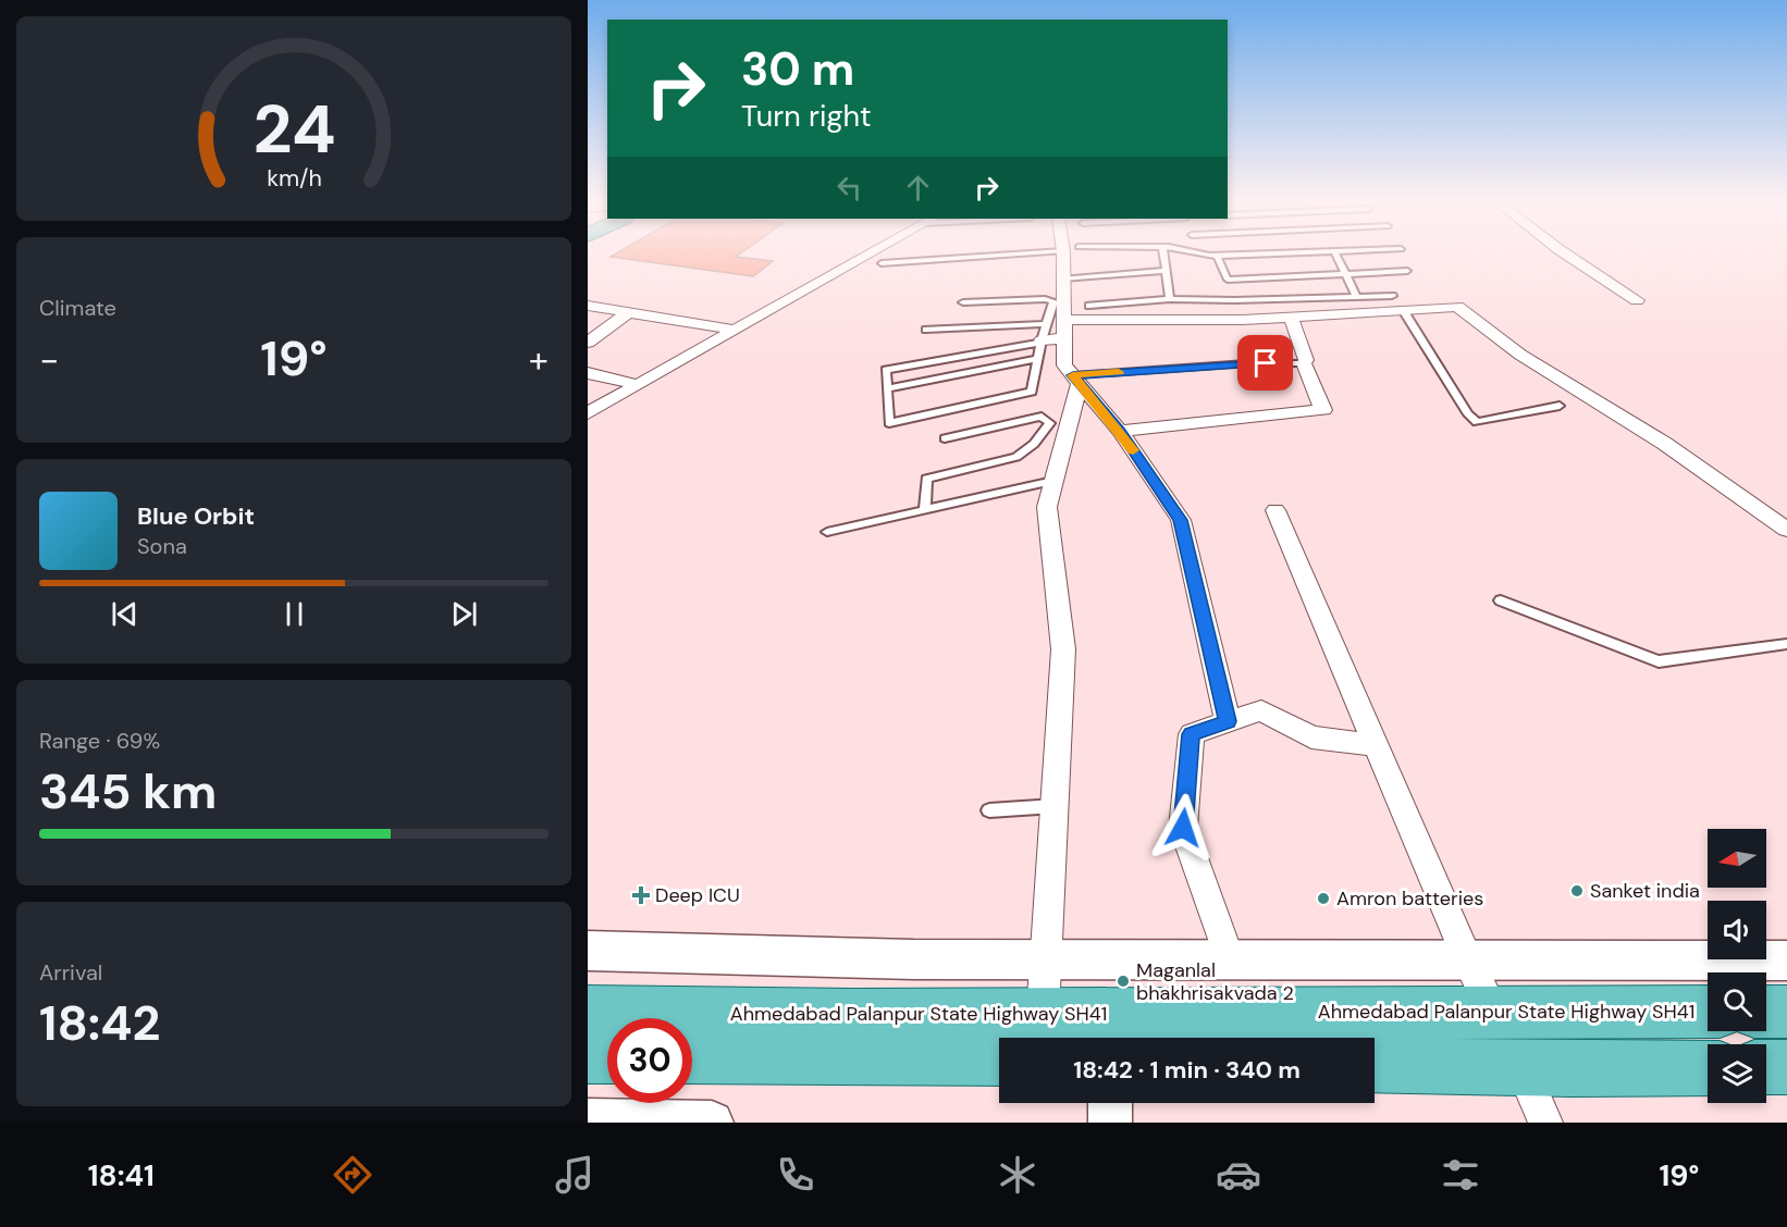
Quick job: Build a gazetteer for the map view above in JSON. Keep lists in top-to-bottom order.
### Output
{
  "streets": {
    "main road": ["Ahmedabad Palanpur State Highway SH41"]
  },
  "places": {
    "other": ["Sanket india", "Amron batteries", "Maganlal bhakhrisakvada 2"],
    "health": ["Deep ICU"]
  },
  "north": "left",
  "page": {
    "turn": ["30 m", "Turn right"],
    "tile": [
      "Climate",
      ["Range · 69%", "345 km"],
      ["Arrival", "18:42"]
    ],
    "heat": ["−", "19°", "+"],
    "song": ["Blue Orbit", "Sona"],
    "limit": "30",
    "trip": "18:42 · 1 min · 340 m",
    "tabs": ["18:41", "19°"],
    "gauge": ["24", "km/h"]
  }
}
